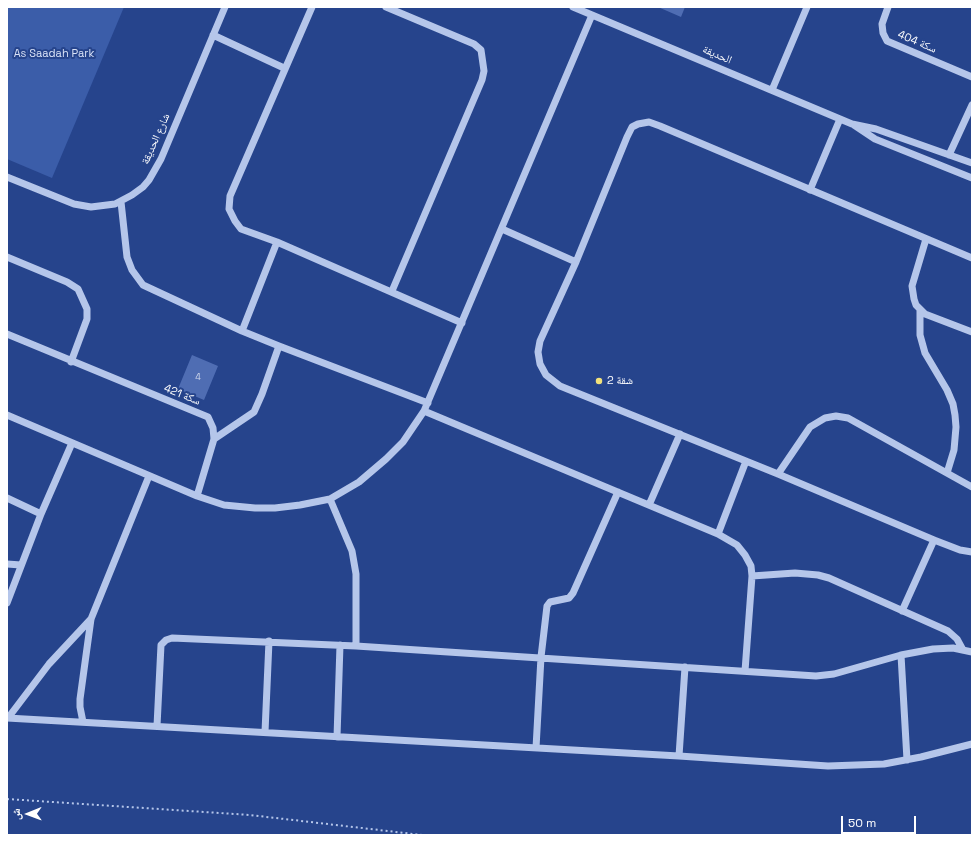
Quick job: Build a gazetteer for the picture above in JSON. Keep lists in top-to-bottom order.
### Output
{
  "streets": {
    "street": [
      "سكة 404",
      "الحديقة",
      "شارع الحديقة",
      "سكة 421"
    ]
  },
  "parks": ["As Saadah Park"],
  "places": ["شقة 2"],
  "house_numbers": ["4"],
  "scale_bar": "50 m",
  "north": "left"
}
